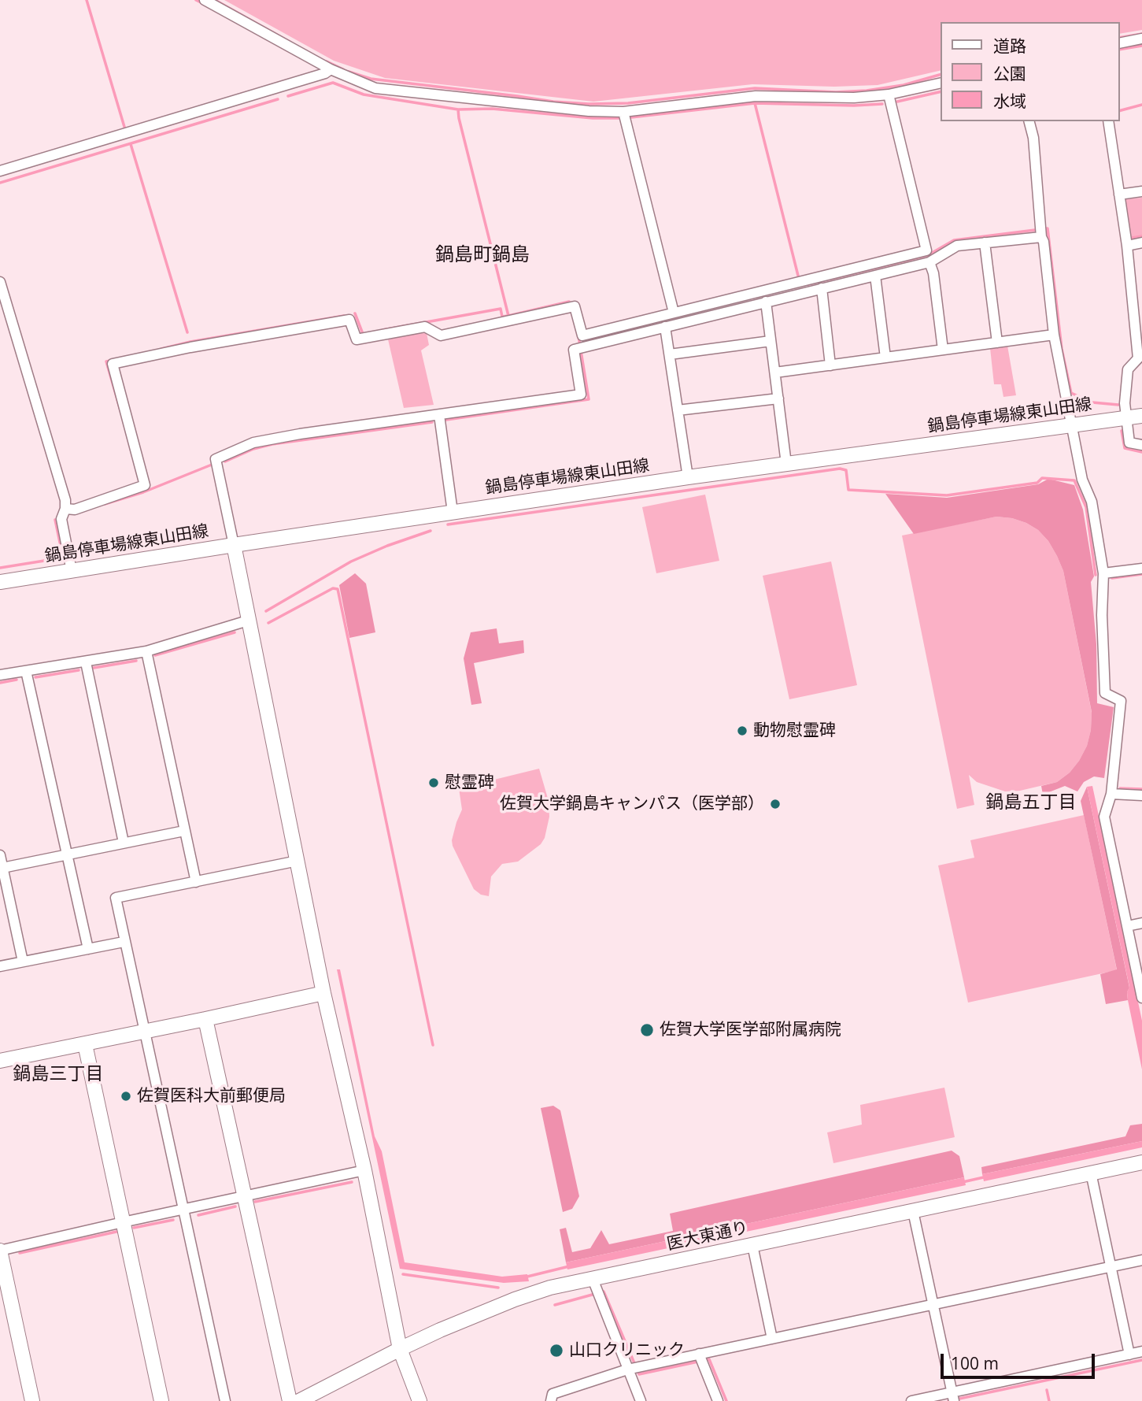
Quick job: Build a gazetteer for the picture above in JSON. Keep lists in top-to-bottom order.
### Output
{
  "streets": {
    "street": ["鍋島停車場線東山田線", "医大東通り"]
  },
  "districts": ["鍋島町鍋島", "鍋島五丁目", "鍋島三丁目"],
  "places": [
    "動物慰霊碑",
    "慰霊碑",
    "佐賀大学鍋島キャンパス（医学部）",
    "佐賀大学医学部附属病院",
    "佐賀医科大前郵便局",
    "山口クリニック"
  ],
  "legend": ["道路", "公園", "水域"],
  "scale_bar": "100 m"
}
